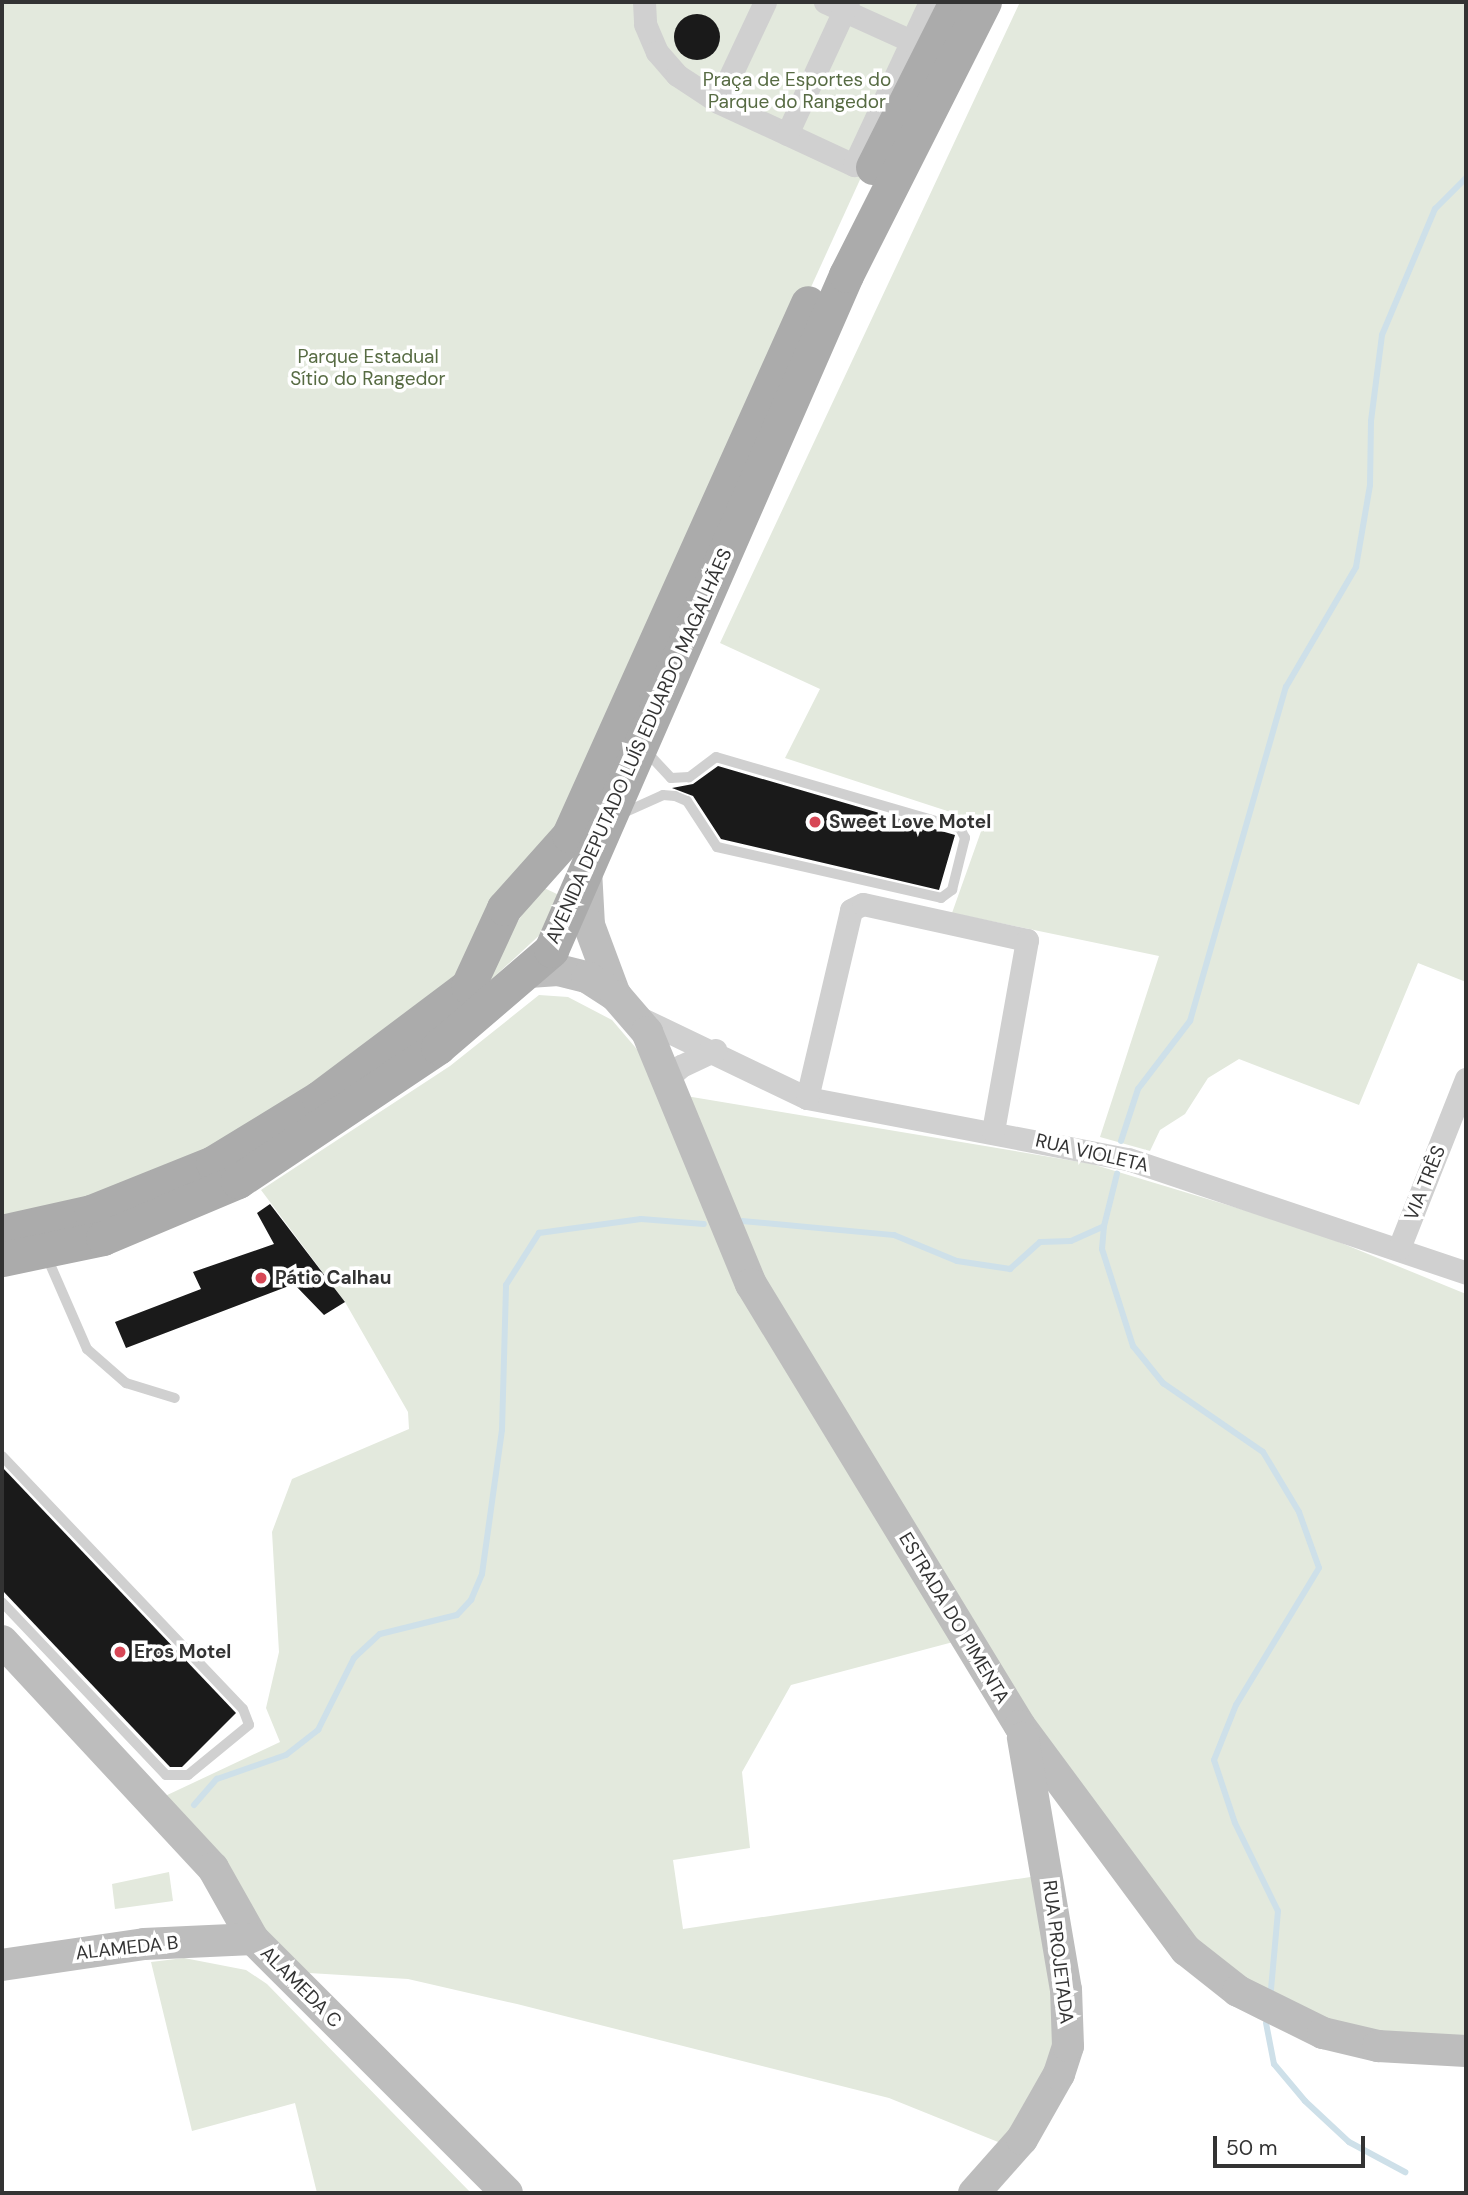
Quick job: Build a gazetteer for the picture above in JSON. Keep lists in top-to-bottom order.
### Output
{
  "streets": {
    "main road": [
      "AVENIDA DEPUTADO LUÍS EDUARDO MAGALHÃES",
      "ESTRADA DO PIMENTA",
      "ALAMEDA B",
      "RUA PROJETADA",
      "ALAMEDA C"
    ],
    "street": ["RUA VIOLETA", "VIA TRÊS"]
  },
  "crossings": [
    ["AVENIDA DEPUTADO LUÍS EDUARDO MAGALHÃES", "ESTRADA DO PIMENTA"],
    ["RUA VIOLETA", "VIA TRÊS"],
    ["RUA VIOLETA", "ESTRADA DO PIMENTA"],
    ["ESTRADA DO PIMENTA", "RUA PROJETADA"],
    ["ALAMEDA B", "ALAMEDA C"]
  ],
  "parks": ["Praça de Esportes do Parque do Rangedor", "Parque Estadual Sítio do Rangedor"],
  "places": ["Sweet Love Motel", "Pátio Calhau", "Eros Motel"],
  "scale_bar": "50 m"
}
